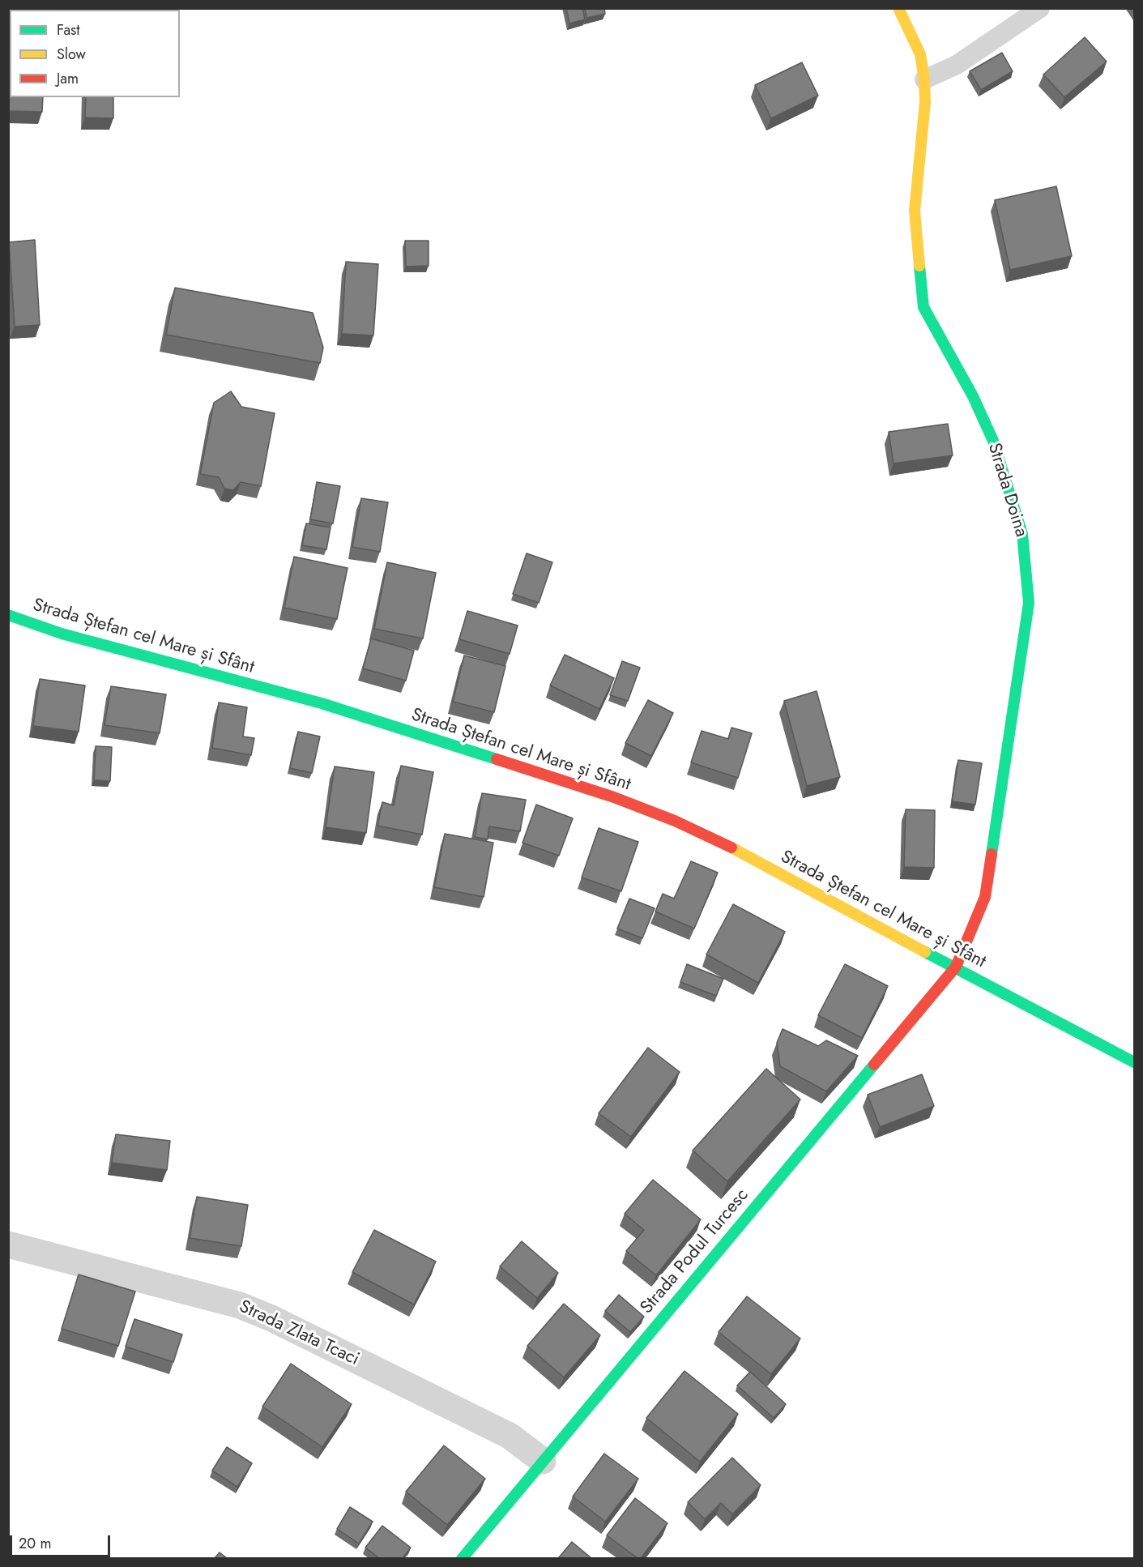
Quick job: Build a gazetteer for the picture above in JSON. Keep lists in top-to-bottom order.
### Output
{
  "streets": {
    "street": [
      "Strada Doina",
      "Strada Ștefan cel Mare și Sfânt",
      "Strada Podul Turcesc",
      "Strada Zlata Tcaci"
    ]
  },
  "crossings": [
    ["Strada Doina", "Strada Ștefan cel Mare și Sfânt"],
    ["Strada Doina", "Strada Podul Turcesc"],
    ["Strada Ștefan cel Mare și Sfânt", "Strada Podul Turcesc"],
    ["Strada Podul Turcesc", "Strada Zlata Tcaci"]
  ],
  "legend": ["Fast", "Slow", "Jam"],
  "scale_bar": "20 m"
}
